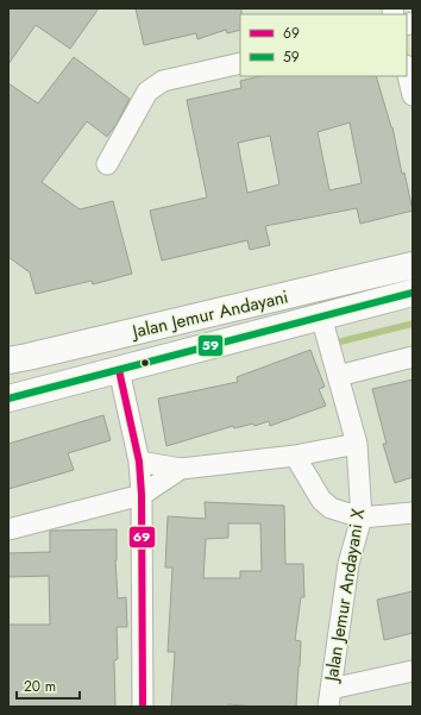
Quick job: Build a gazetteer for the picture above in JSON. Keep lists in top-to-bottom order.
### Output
{
  "streets": {
    "main road": ["Jalan Jemur Andayani"],
    "street": ["Jalan Jemur Andayani X"]
  },
  "crossings": [
    ["Jalan Jemur Andayani", "Jalan Jemur Andayani X"]
  ],
  "lines": ["transit line 59", "transit line 69"],
  "legend": ["69", "59"],
  "scale_bar": "20 m"
}
